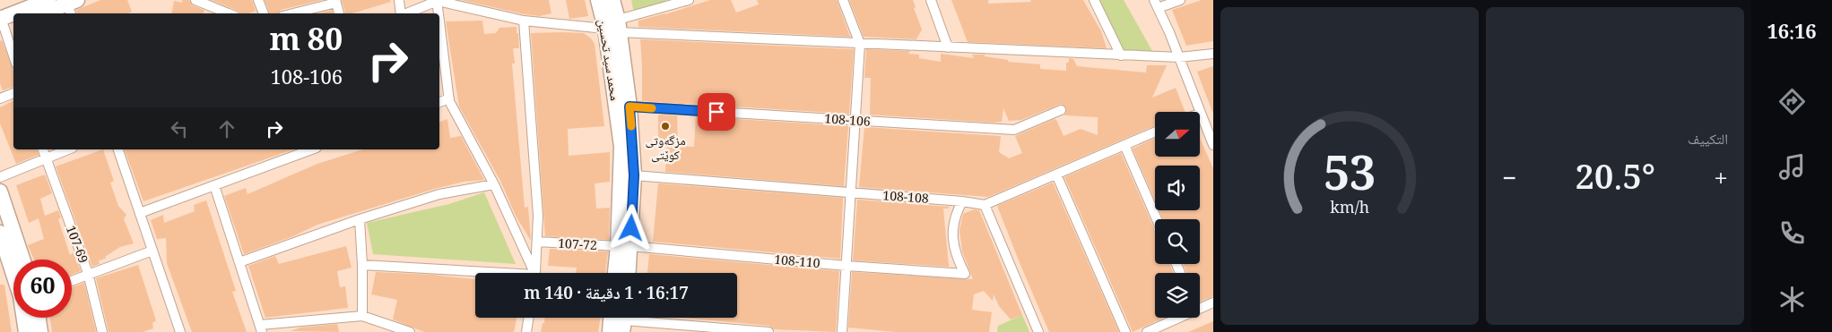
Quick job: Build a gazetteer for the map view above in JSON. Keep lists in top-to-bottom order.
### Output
{
  "streets": {
    "main road": ["محمد سید تحسین"],
    "street": [
      "108-106",
      "108-108",
      "107-69",
      "107-72",
      "108-110"
    ]
  },
  "crossings": [
    ["محمد سید تحسین", "107-72"],
    ["محمد سید تحسین", "108-110"],
    ["108-108", "108-110"],
    ["107-72", "108-110"]
  ],
  "places": ["مزگەوتی کوێتی"],
  "north": "right",
  "page": {
    "tabs": "16:16",
    "tile": "التكييف",
    "turn": ["80 m", "108-106"],
    "heat": ["−", "20.5°", "+"],
    "limit": "60",
    "trip": "16:17 · 1 دقيقة · 140 m",
    "gauge": ["53", "km/h"]
  }
}
